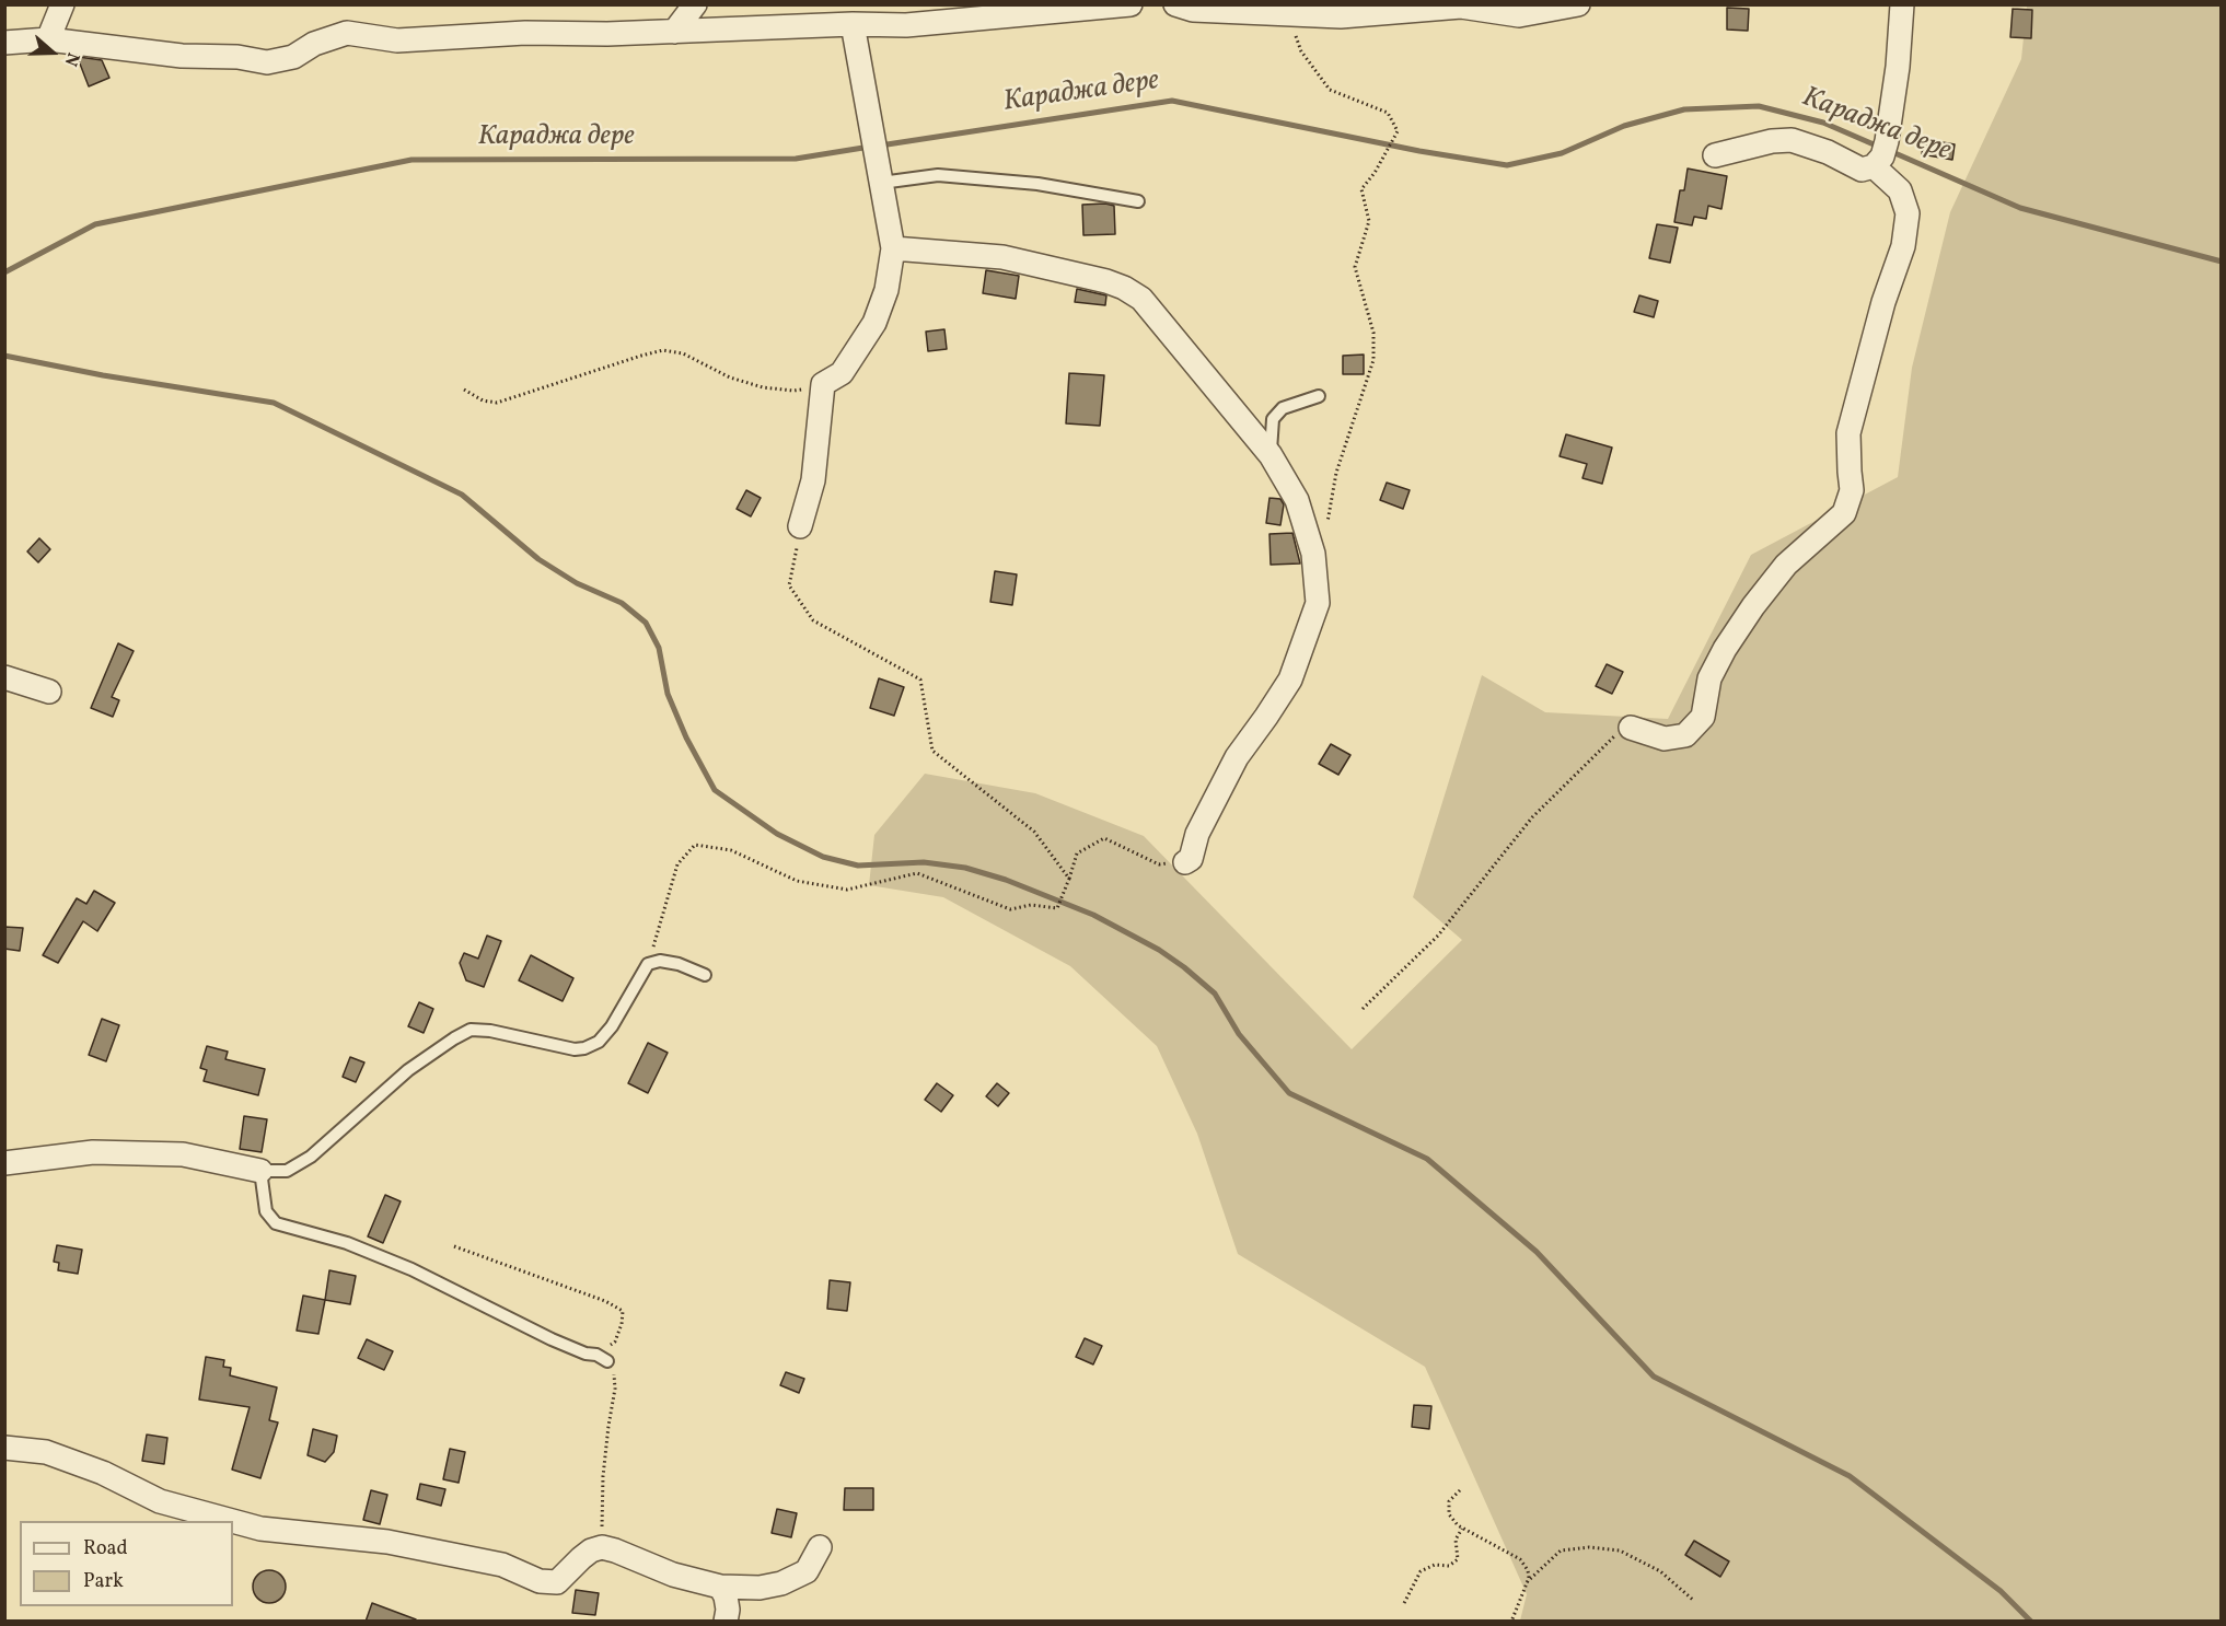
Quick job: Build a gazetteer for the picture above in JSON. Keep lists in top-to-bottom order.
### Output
{
  "water": ["Караджа дере"],
  "legend": ["Road", "Park"],
  "north": "right"
}
